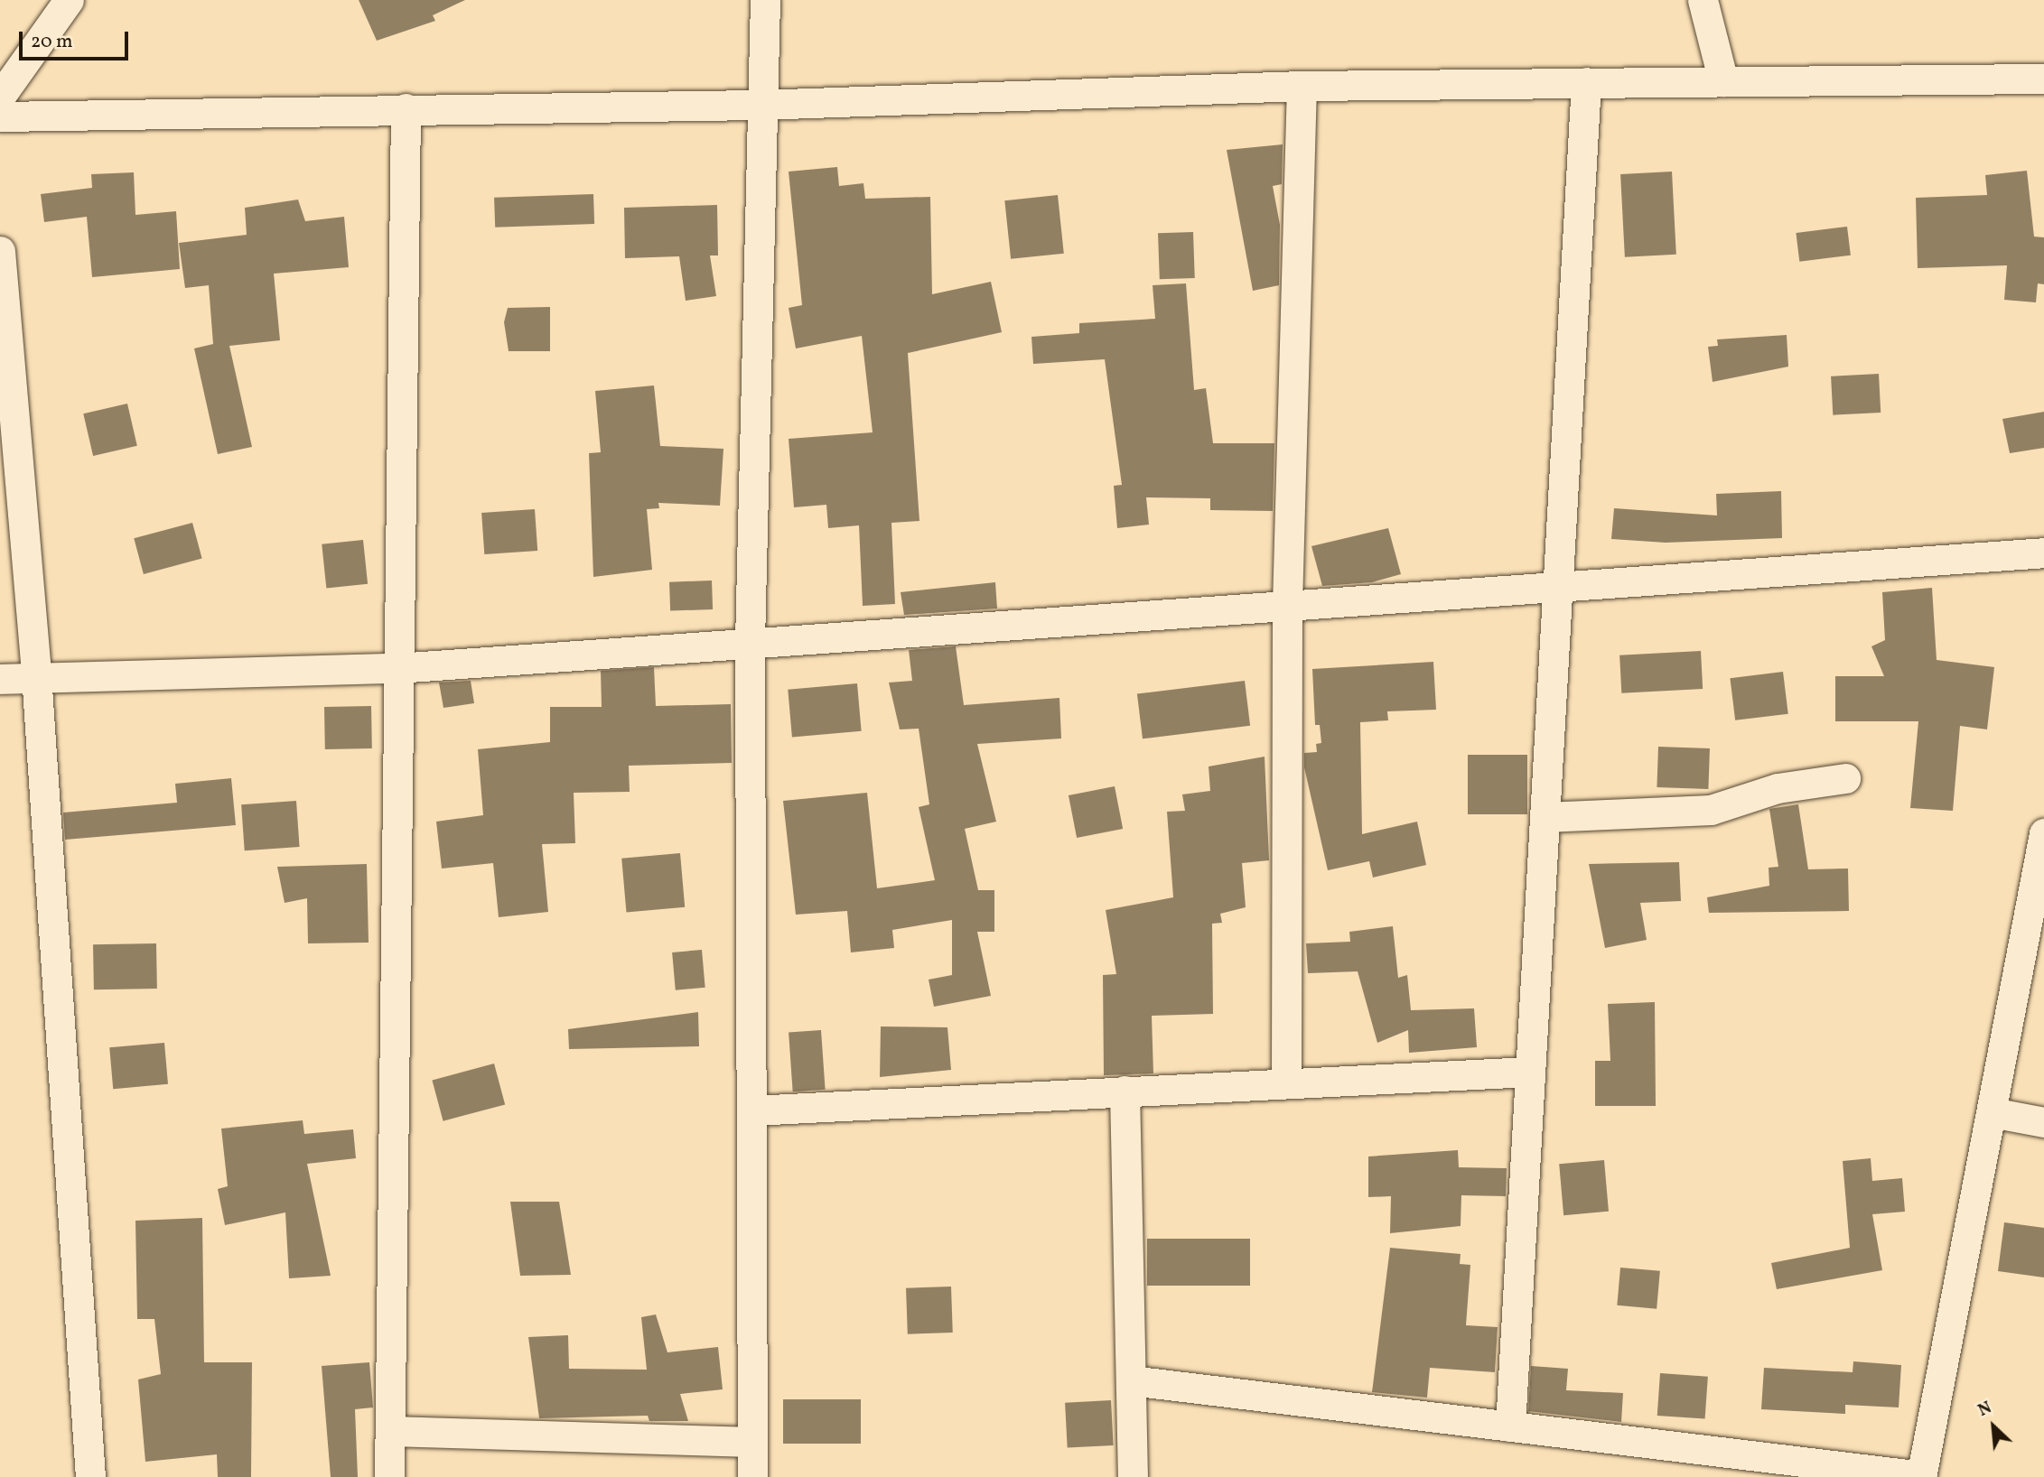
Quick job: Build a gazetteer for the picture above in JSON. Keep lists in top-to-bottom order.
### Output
{
  "scale_bar": "20 m",
  "north": "top left"
}
